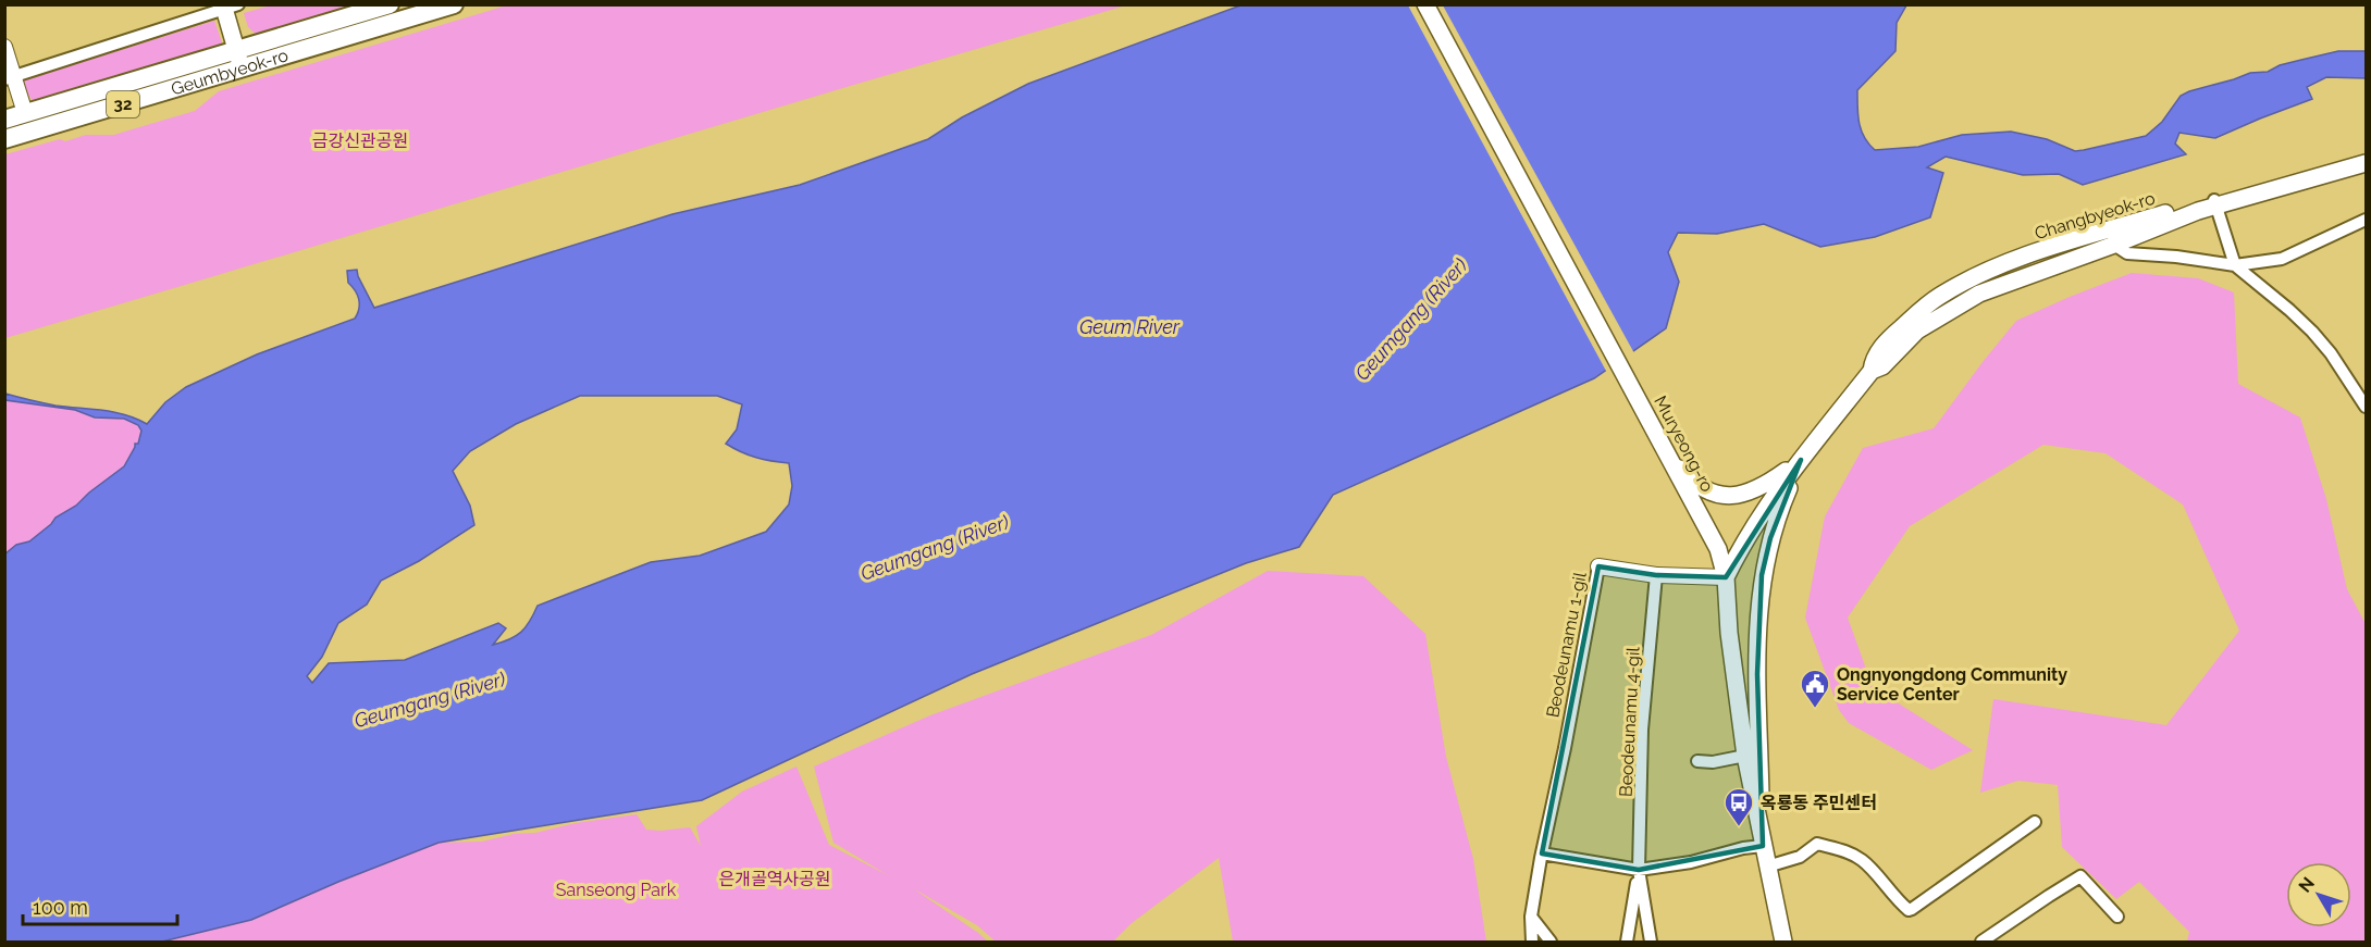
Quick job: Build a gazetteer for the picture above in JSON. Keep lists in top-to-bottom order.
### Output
{
  "streets": {
    "main road": [
      "Geumbyeok-ro",
      "32",
      "Changbyeok-ro",
      "Muryeong-ro"
    ],
    "street": ["Beodeunamu 1-gil", "Beodeunamu 4-gil"]
  },
  "crossings": [
    ["Changbyeok-ro", "Muryeong-ro"],
    ["Changbyeok-ro", "Beodeunamu 1-gil"],
    ["Muryeong-ro", "Beodeunamu 1-gil"],
    ["Beodeunamu 1-gil", "Beodeunamu 4-gil"]
  ],
  "water": ["Geumgang (River)", "Geum River"],
  "parks": ["금강신관공원", "은개골역사공원", "Sanseong Park"],
  "places": {
    "public building": ["Ongnyongdong Community Service Center"],
    "bus stop": ["옥룡동 주민센터"]
  },
  "scale_bar": "100 m",
  "north": "top left"
}
